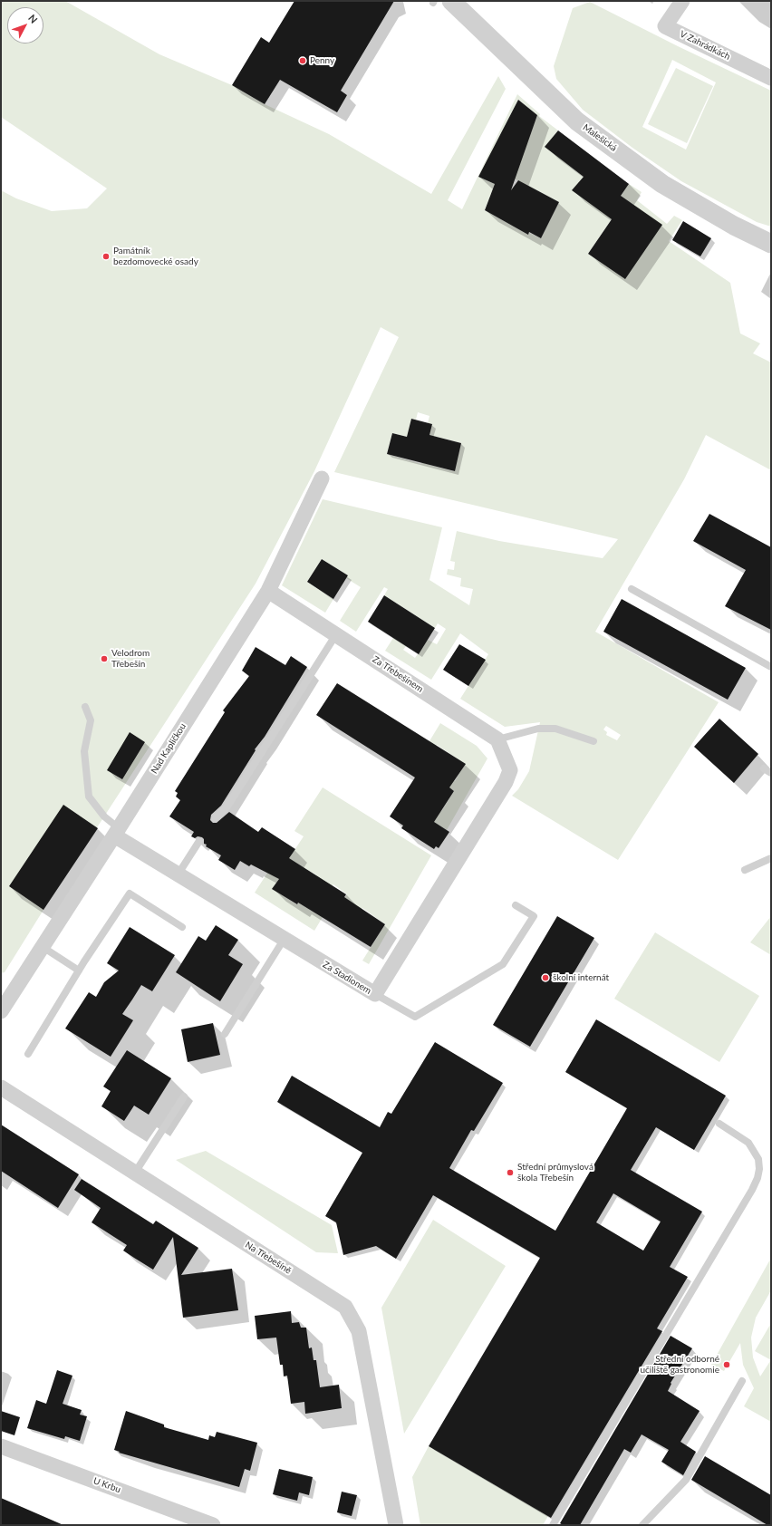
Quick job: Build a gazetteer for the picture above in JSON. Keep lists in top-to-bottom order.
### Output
{
  "streets": {
    "street": [
      "V Zahrádkách",
      "Malešická",
      "Za Třebešínem",
      "Nad Kapličkou",
      "Za Stadionem",
      "Na Třebešíně",
      "U Krbu"
    ]
  },
  "crossings": [
    ["Za Třebešínem", "Nad Kapličkou"],
    ["Za Třebešínem", "Za Stadionem"],
    ["Nad Kapličkou", "Za Stadionem"]
  ],
  "places": [
    "Penny",
    "Památník bezdomovecké osady",
    "Velodrom Třebešín",
    "školní internát",
    "Střední průmyslová škola Třebešín",
    "Střední odborné učiliště gastronomie"
  ],
  "north": "top right"
}
